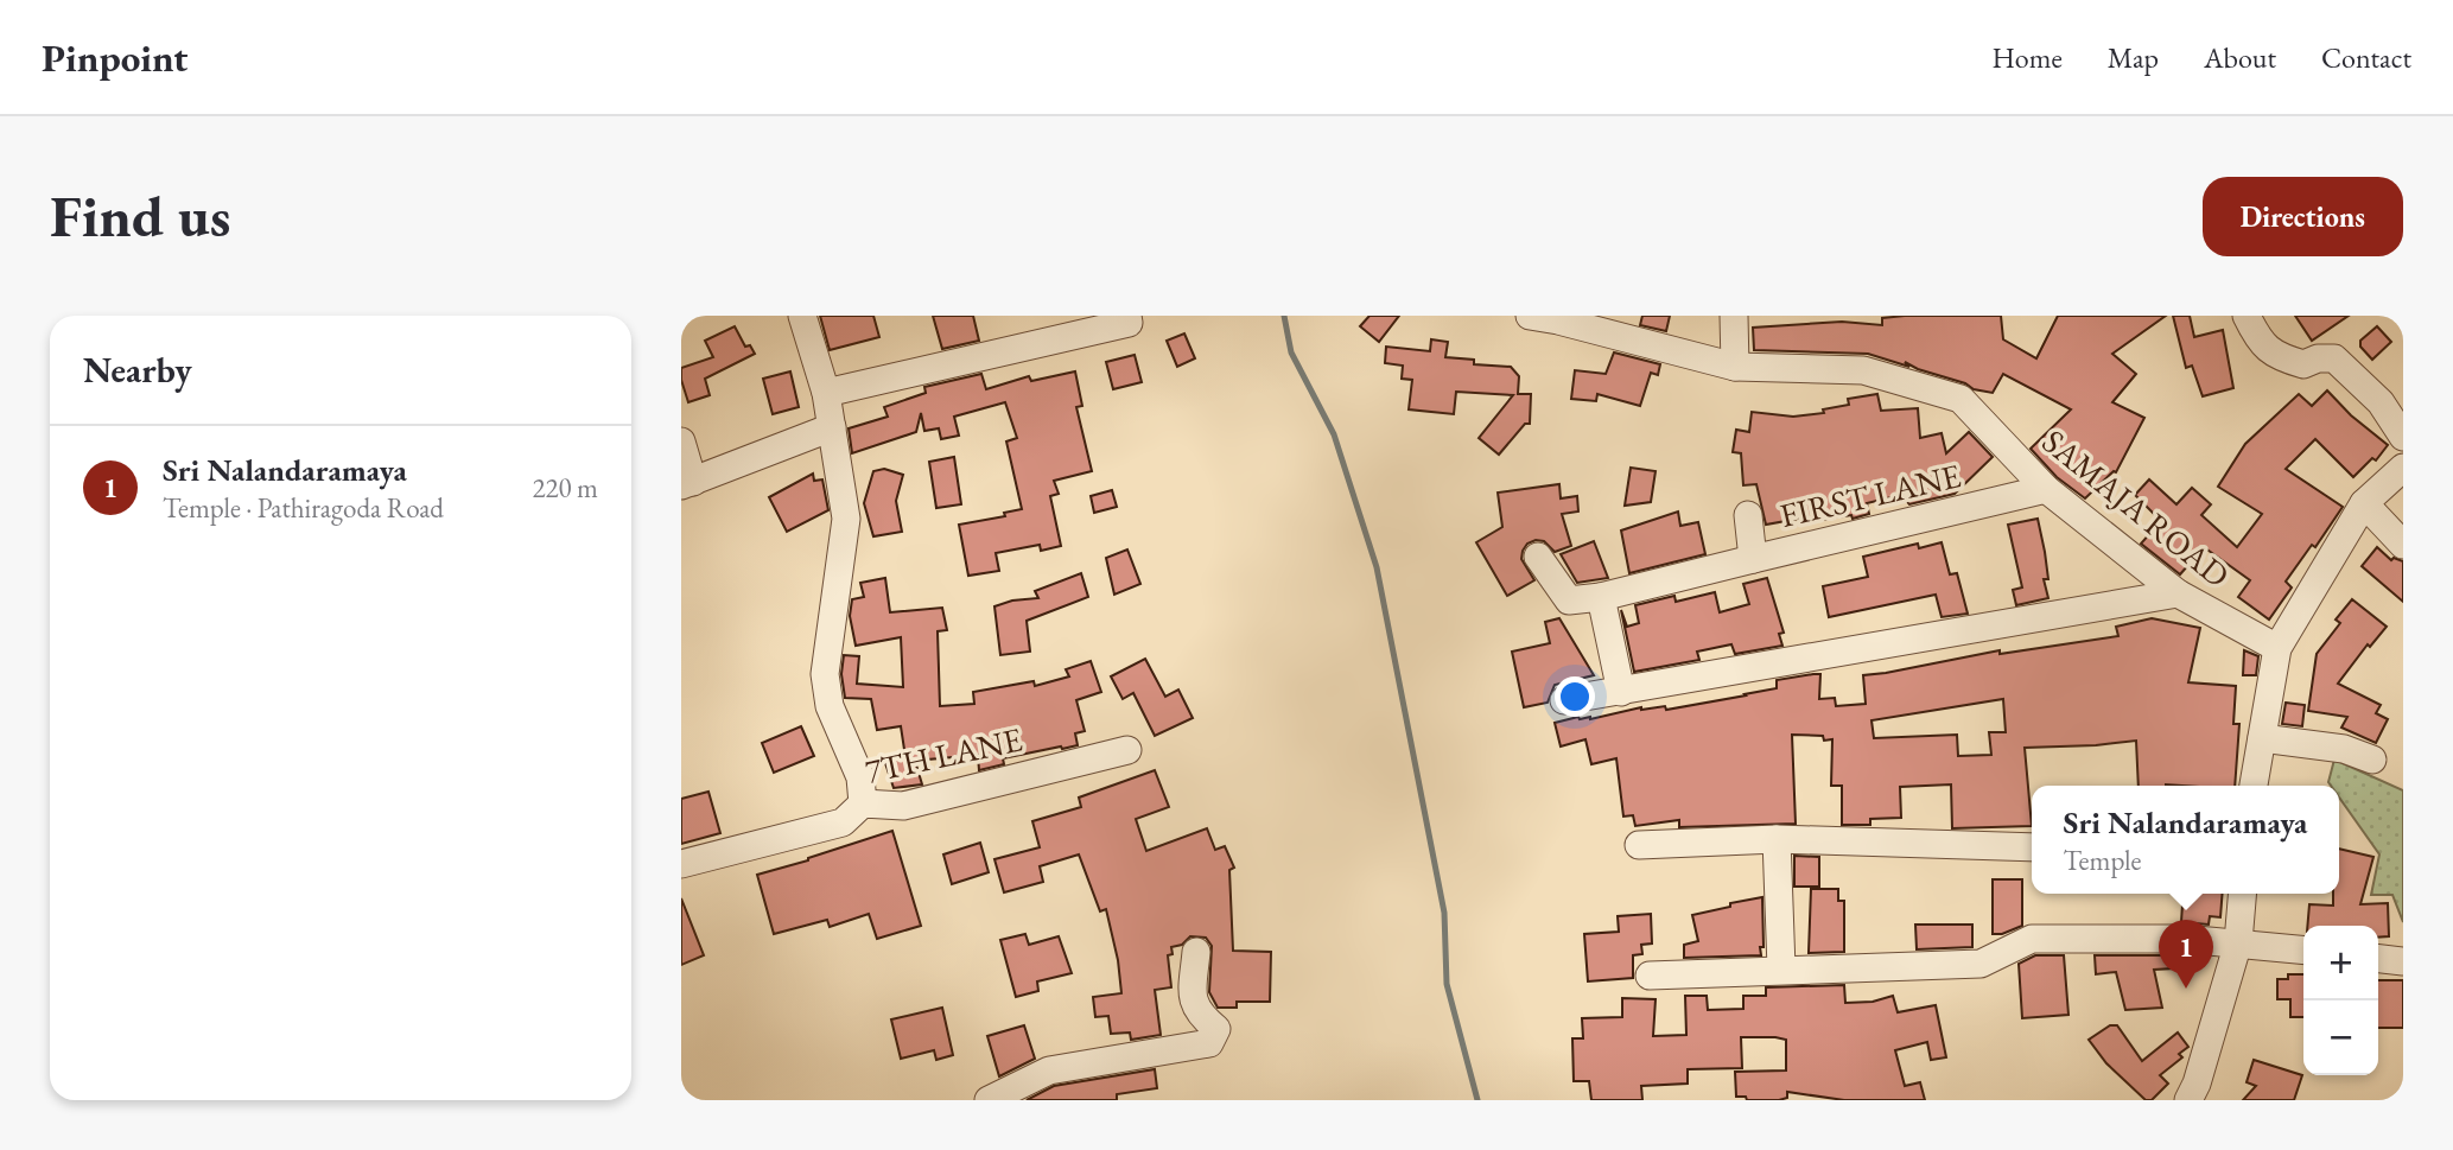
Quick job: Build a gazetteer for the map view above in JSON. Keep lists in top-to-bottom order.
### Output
{
  "streets": {
    "street": ["FIRST LANE", "SAMAJA ROAD", "7TH LANE"]
  },
  "crossings": [
    ["FIRST LANE", "SAMAJA ROAD"]
  ],
  "page": {
    "header": "Pinpoint",
    "nav": [
      "Home",
      "Map",
      "About",
      "Contact"
    ],
    "buttons": "Directions",
    "title": "Find us",
    "heading": "Nearby",
    "list": [
      {
        "mark": "1",
        "name": "Sri Nalandaramaya",
        "note": "Temple · Pathiragoda Road",
        "value": "220 m"
      }
    ],
    "popup": ["Sri Nalandaramaya", "Temple"],
    "pins": "1",
    "map_buttons": ["+", "−"]
  }
}
